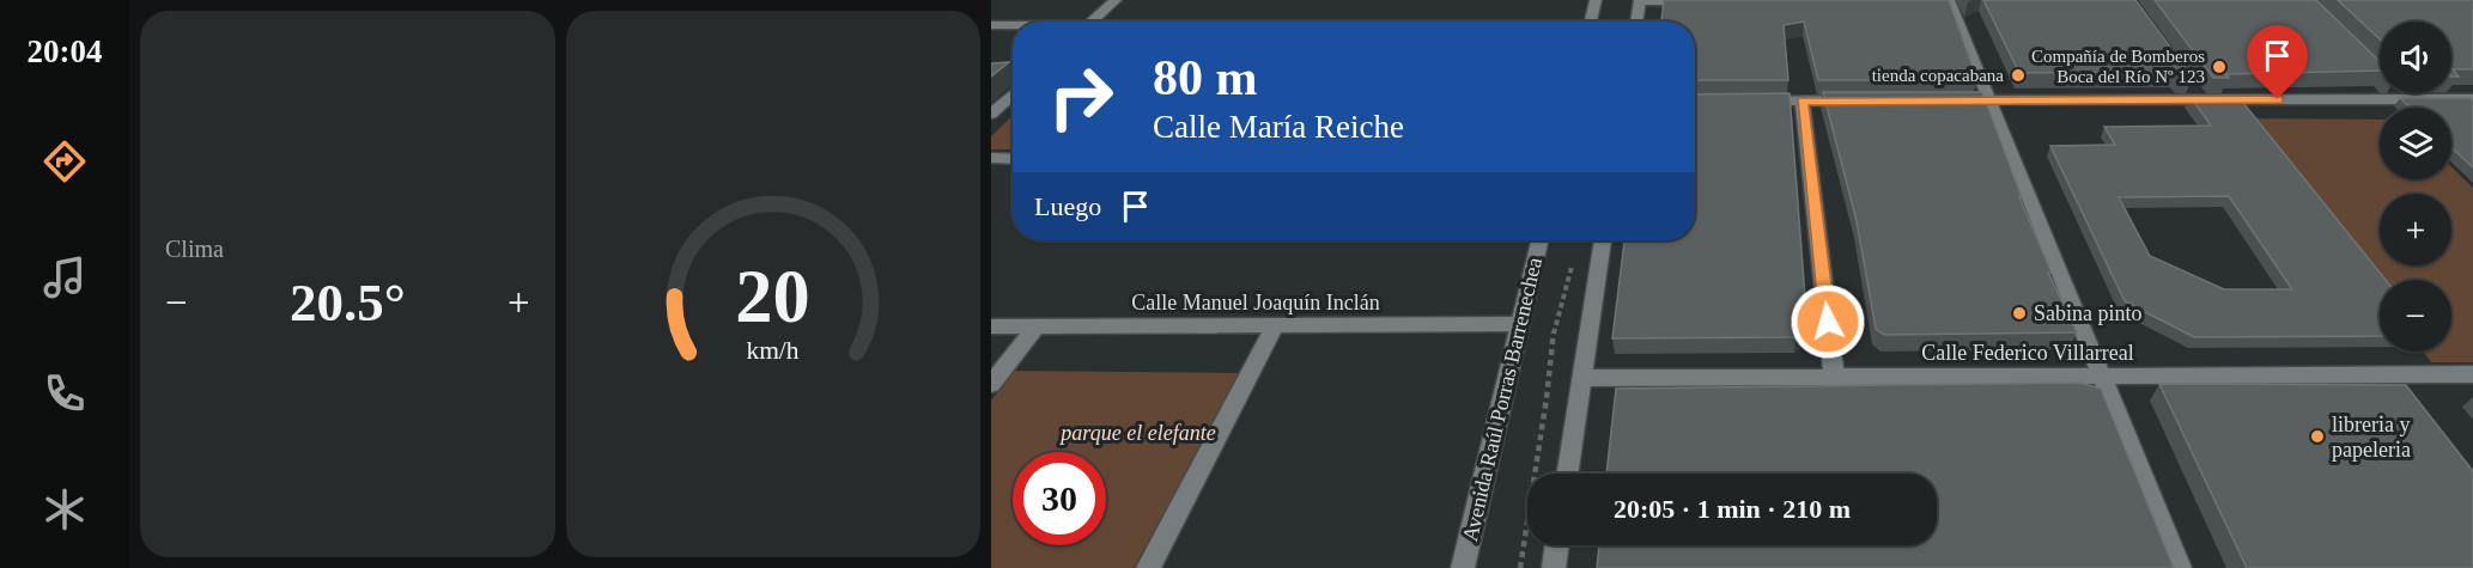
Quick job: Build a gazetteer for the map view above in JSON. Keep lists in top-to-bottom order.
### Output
{
  "streets": {
    "street": ["Calle Manuel Joaquín Inclán", "Calle Federico Villarreal", "Avenida Raúl Porras Barrenechea"]
  },
  "crossings": [
    ["Calle Manuel Joaquín Inclán", "Avenida Raúl Porras Barrenechea"]
  ],
  "parks": ["parque el elefante"],
  "places": [
    "Compañía de Bomberos Boca del Río Nº 123",
    "tienda copacabana",
    "Sabina pinto",
    "libreria y papeleria"
  ],
  "page": {
    "tabs": "20:04",
    "tile": "Clima",
    "map_buttons": ["+", "−"],
    "turn": ["80 m", "Calle María Reiche"],
    "then": "Luego",
    "heat": ["−", "20.5°", "+"],
    "limit": "30",
    "trip": "20:05 · 1 min · 210 m",
    "gauge": ["20", "km/h"]
  }
}
